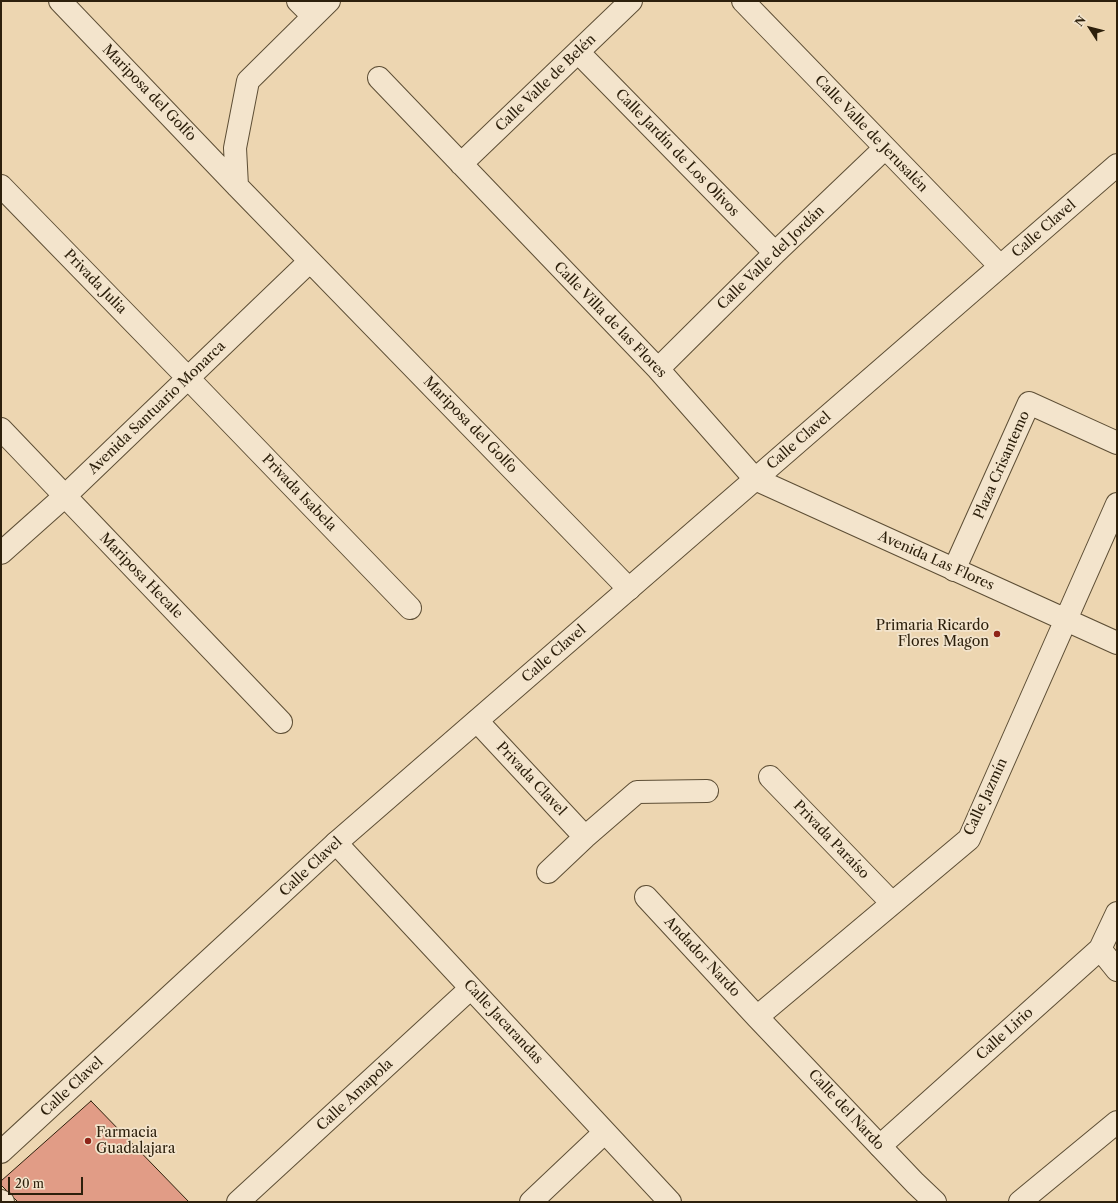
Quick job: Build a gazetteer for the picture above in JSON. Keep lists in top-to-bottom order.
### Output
{
  "streets": {
    "street": [
      "Calle Valle de Belén",
      "Mariposa del Golfo",
      "Calle Valle de Jerusalén",
      "Calle Jardín de Los Olivos",
      "Calle Clavel",
      "Calle Valle del Jordán",
      "Privada Julia",
      "Calle Villa de las Flores",
      "Avenida Santuario Monarca",
      "Plaza Crisantemo",
      "Privada Isabela",
      "Avenida Las Flores",
      "Mariposa Hecale",
      "Privada Clavel",
      "Calle Jazmín",
      "Privada Paraíso",
      "Andador Nardo",
      "Calle Jacarandas",
      "Calle Lirio",
      "Calle Amapola",
      "Calle del Nardo"
    ]
  },
  "crossings": [
    ["Calle Valle de Belén", "Calle Jardín de Los Olivos"],
    ["Calle Valle de Belén", "Calle Villa de las Flores"],
    ["Mariposa del Golfo", "Calle Clavel"],
    ["Mariposa del Golfo", "Avenida Santuario Monarca"],
    ["Calle Valle de Jerusalén", "Calle Clavel"],
    ["Calle Valle de Jerusalén", "Calle Valle del Jordán"],
    ["Calle Jardín de Los Olivos", "Calle Valle del Jordán"],
    ["Calle Clavel", "Calle Villa de las Flores"],
    ["Calle Clavel", "Avenida Las Flores"],
    ["Calle Clavel", "Privada Clavel"],
    ["Calle Clavel", "Calle Jacarandas"],
    ["Calle Valle del Jordán", "Calle Villa de las Flores"],
    ["Privada Julia", "Avenida Santuario Monarca"],
    ["Privada Julia", "Privada Isabela"],
    ["Calle Villa de las Flores", "Avenida Las Flores"],
    ["Avenida Santuario Monarca", "Privada Isabela"],
    ["Avenida Santuario Monarca", "Mariposa Hecale"],
    ["Plaza Crisantemo", "Avenida Las Flores"],
    ["Avenida Las Flores", "Calle Jazmín"],
    ["Calle Jazmín", "Privada Paraíso"],
    ["Calle Jazmín", "Andador Nardo"],
    ["Calle Jazmín", "Calle del Nardo"],
    ["Andador Nardo", "Calle del Nardo"],
    ["Calle Jacarandas", "Calle Amapola"],
    ["Calle Lirio", "Calle del Nardo"]
  ],
  "places": ["Primaria Ricardo Flores Magon", "Farmacia Guadalajara"],
  "scale_bar": "20 m",
  "north": "top left"
}
